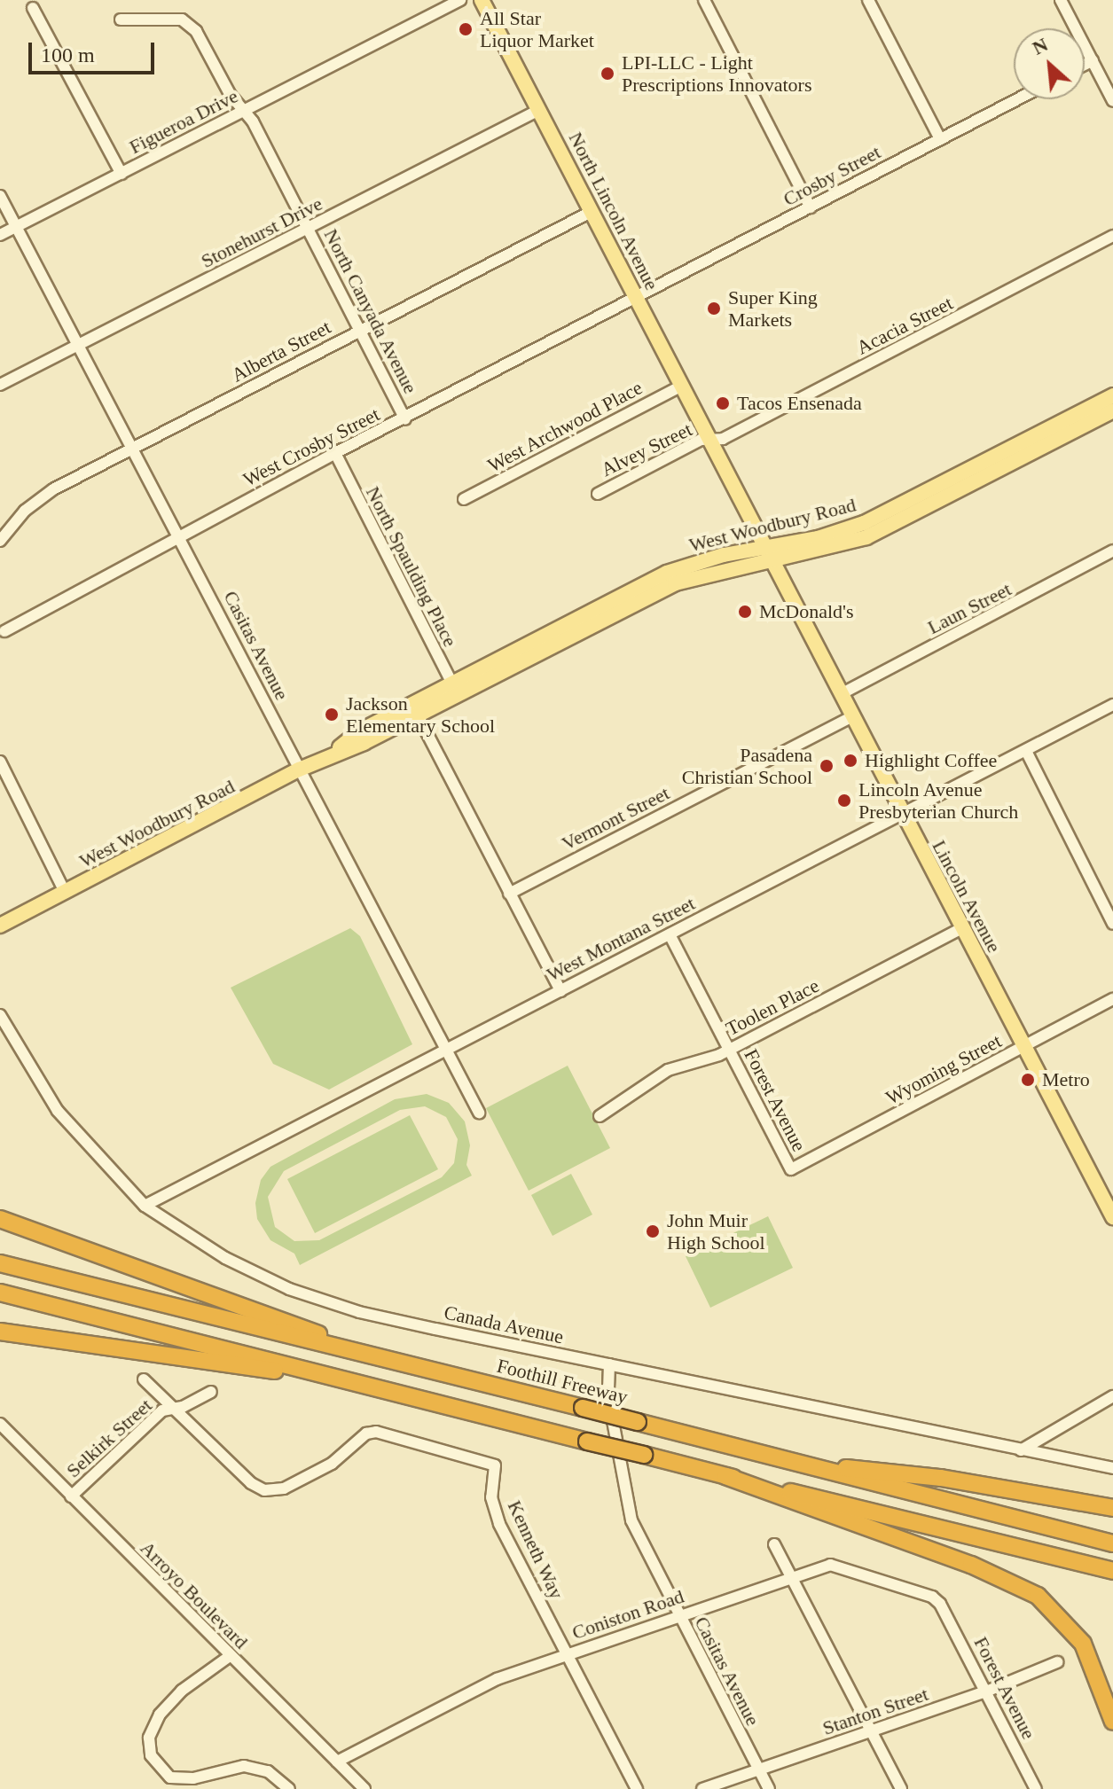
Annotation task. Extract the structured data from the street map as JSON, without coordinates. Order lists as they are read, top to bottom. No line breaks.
{"streets":{"highway":["Foothill Freeway"],"main road":["North Lincoln Avenue","West Woodbury Road","Lincoln Avenue"],"street":["Figueroa Drive","Crosby Street","Stonehurst Drive","North Canyada Avenue","Acacia Street","Alberta Street","West Archwood Place","West Crosby Street","Alvey Street","North Spaulding Place","Laun Street","Casitas Avenue","Vermont Street","West Montana Street","Toolen Place","Wyoming Street","Forest Avenue","Canada Avenue","Selkirk Street","Kenneth Way","Arroyo Boulevard","Coniston Road","Stanton Street"]},"crossings":[["Figueroa Drive","North Canyada Avenue"],["Figueroa Drive","Casitas Avenue"],["Crosby Street","North Lincoln Avenue"],["Crosby Street","West Crosby Street"],["North Lincoln Avenue","Stonehurst Drive"],["North Lincoln Avenue","Acacia Street"],["North Lincoln Avenue","Alberta Street"],["North Lincoln Avenue","West Archwood Place"],["North Lincoln Avenue","West Crosby Street"],["North Lincoln Avenue","Alvey Street"],["North Lincoln Avenue","Lincoln Avenue"],["Stonehurst Drive","North Canyada Avenue"],["Stonehurst Drive","Casitas Avenue"],["North Canyada Avenue","Alberta Street"],["North Canyada Avenue","West Crosby Street"],["Acacia Street","Alvey Street"],["Acacia Street","Lincoln Avenue"],["Alberta Street","Casitas Avenue"],["West Crosby Street","North Spaulding Place"],["West Crosby Street","Casitas Avenue"],["Alvey Street","Lincoln Avenue"],["West Woodbury Road","North Spaulding Place"],["West Woodbury Road","Casitas Avenue"],["West Woodbury Road","Lincoln Avenue"],["Laun Street","Lincoln Avenue"],["Casitas Avenue","West Montana Street"],["Casitas Avenue","Canada Avenue"],["Casitas Avenue","Coniston Road"],["Casitas Avenue","Stanton Street"],["Vermont Street","Lincoln Avenue"],["Lincoln Avenue","West Montana Street"],["Lincoln Avenue","Toolen Place"],["Lincoln Avenue","Wyoming Street"],["West Montana Street","Forest Avenue"],["West Montana Street","Canada Avenue"],["Toolen Place","Forest Avenue"],["Wyoming Street","Forest Avenue"],["Forest Avenue","Coniston Road"],["Forest Avenue","Stanton Street"],["Selkirk Street","Kenneth Way"],["Selkirk Street","Arroyo Boulevard"],["Kenneth Way","Coniston Road"],["Arroyo Boulevard","Coniston Road"]],"places":["All Star Liquor Market","LPI-LLC - Light Prescriptions Innovators","Super King Markets","Tacos Ensenada","McDonald's","Jackson Elementary School","Highlight Coffee","Pasadena Christian School","Lincoln Avenue Presbyterian Church","Metro","John Muir High School"],"scale_bar":"100 m","north":"top left"}
